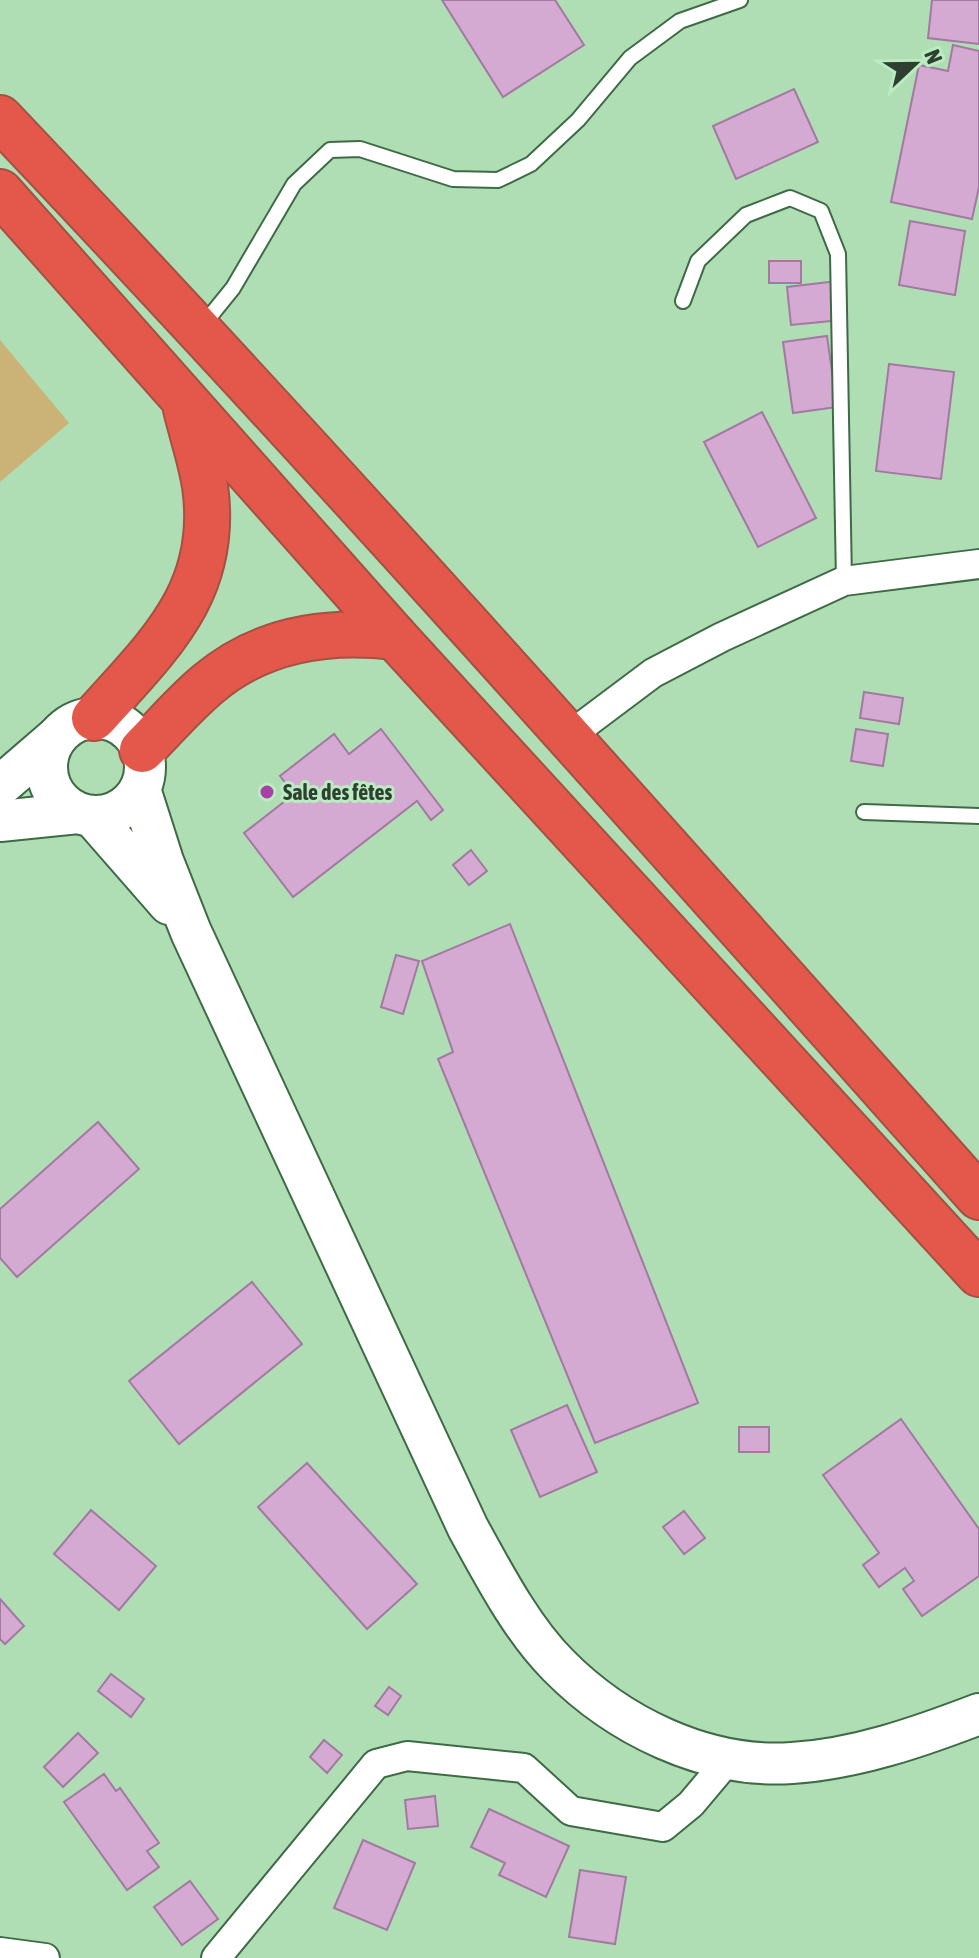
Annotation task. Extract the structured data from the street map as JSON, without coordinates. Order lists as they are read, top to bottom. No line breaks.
{"places":["Sale des fêtes"],"north":"right"}
